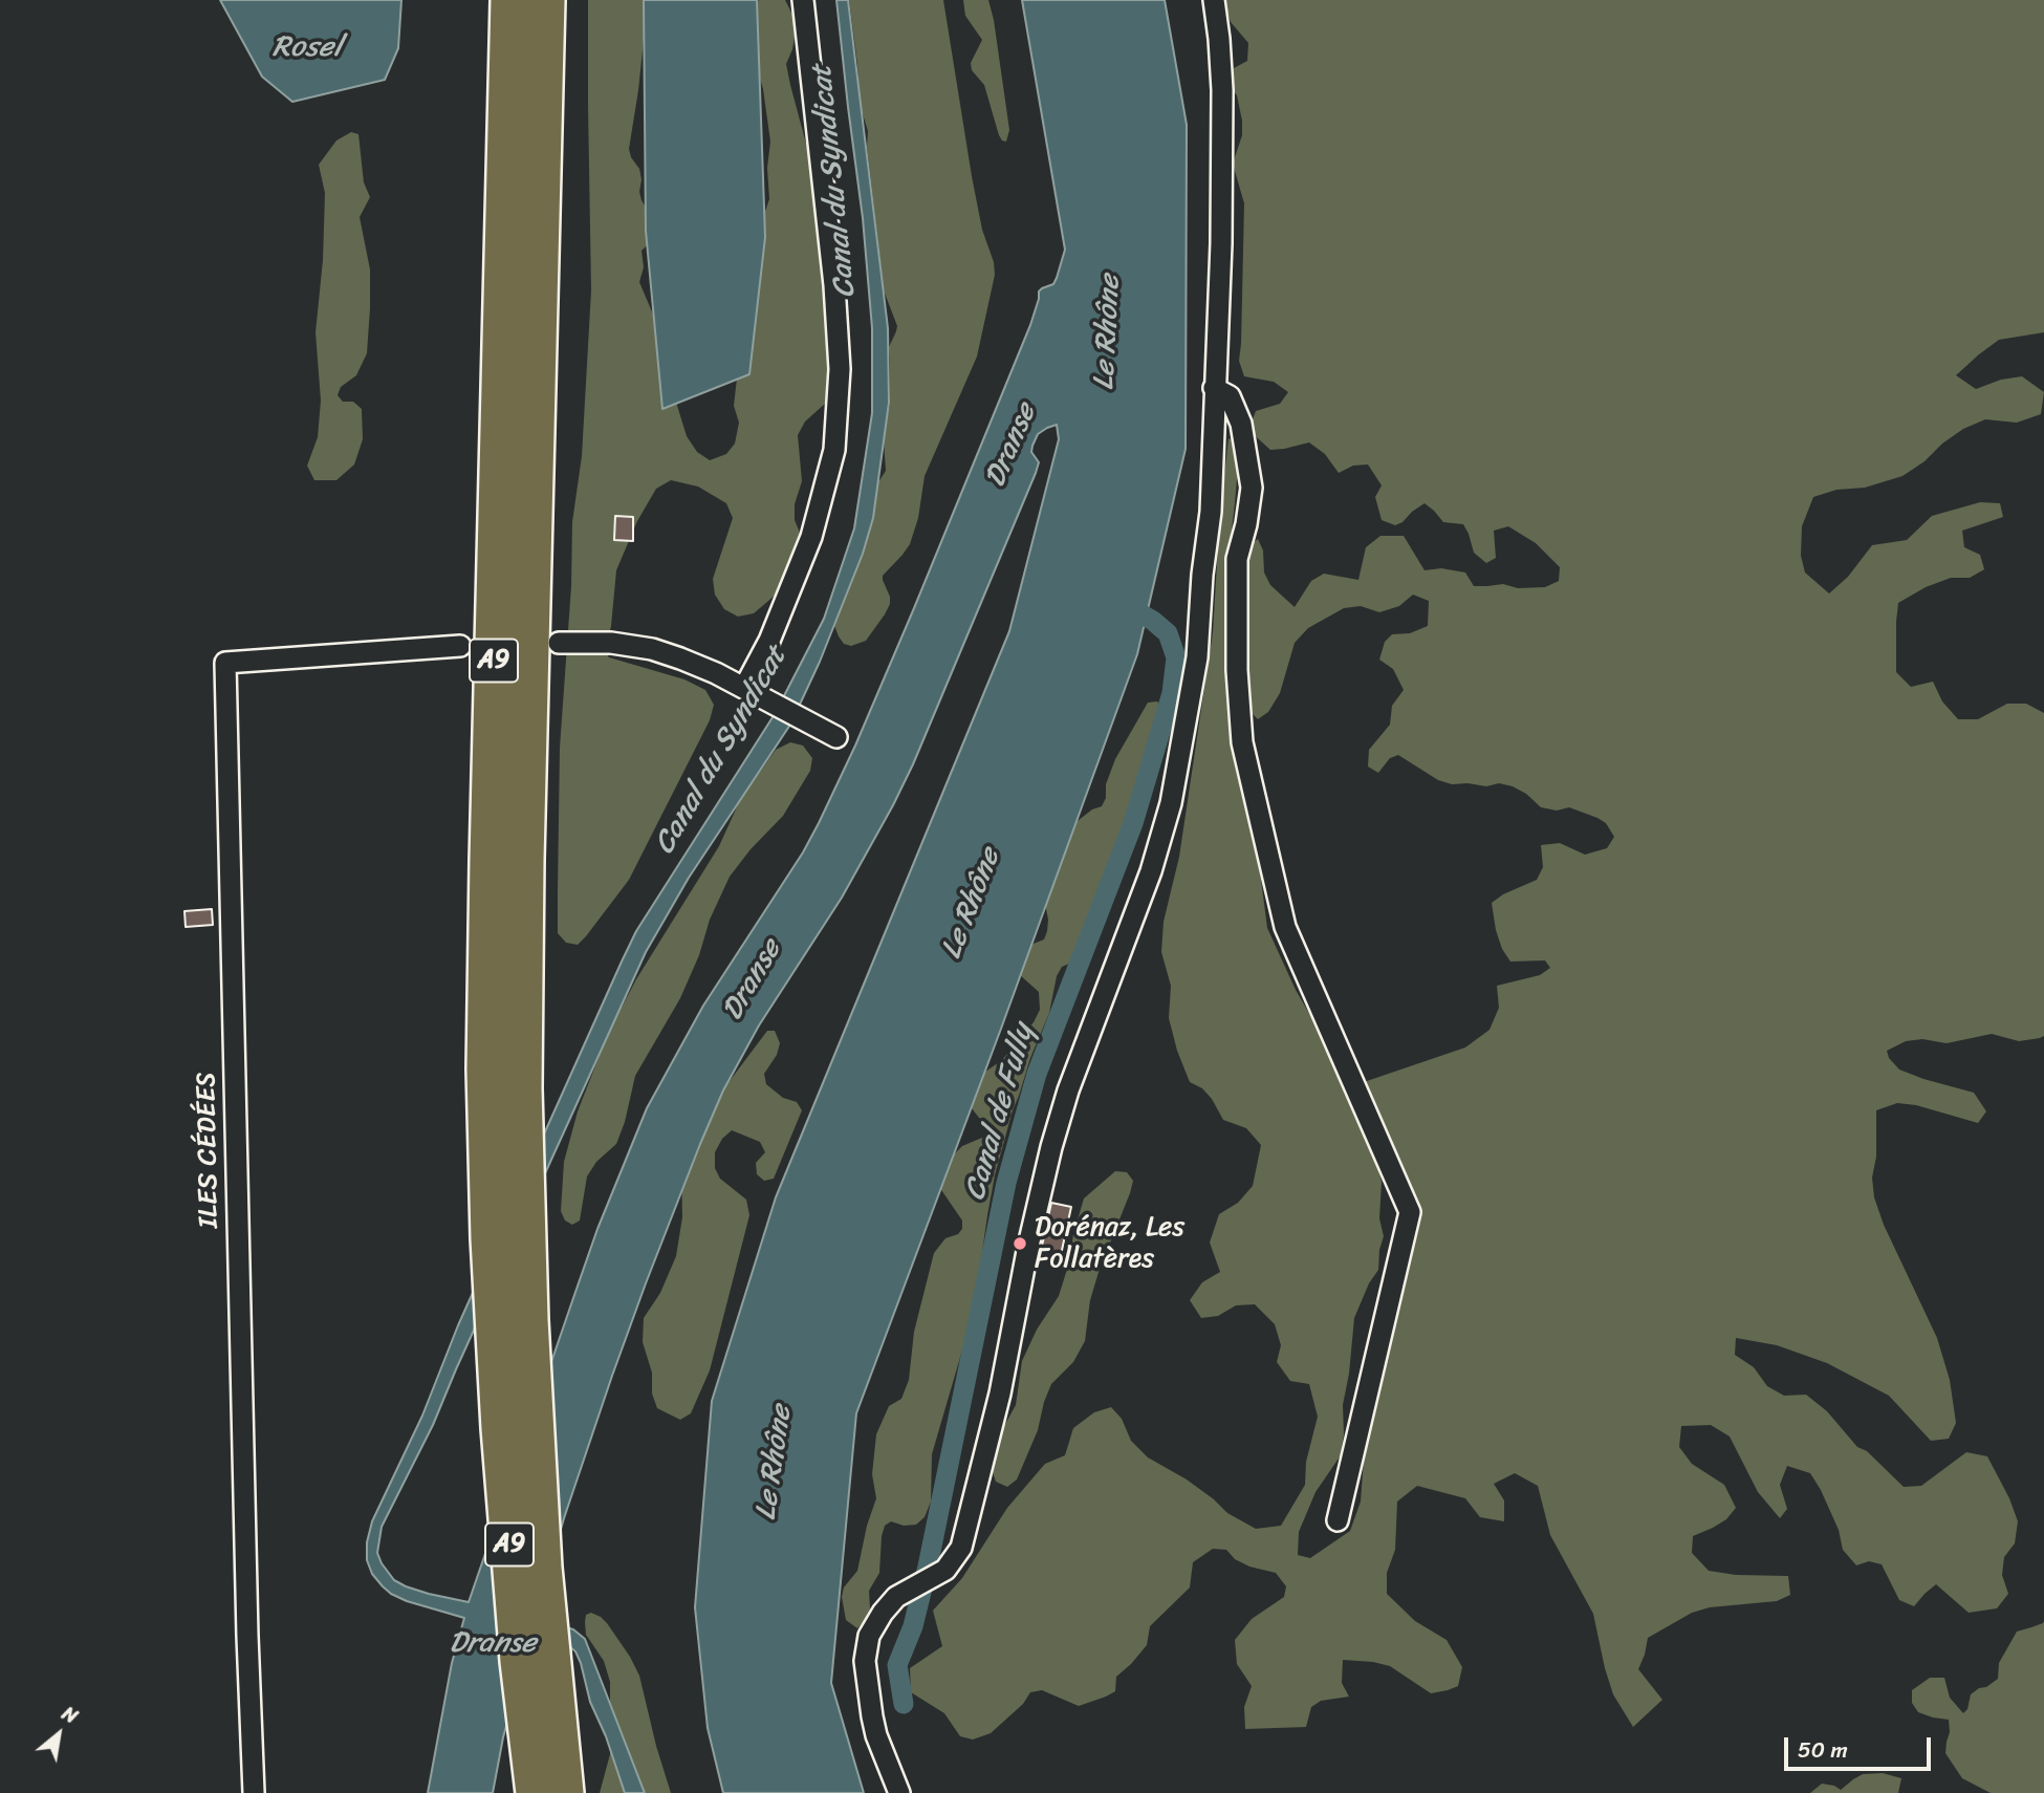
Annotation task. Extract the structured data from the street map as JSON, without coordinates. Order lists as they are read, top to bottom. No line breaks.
{"streets":{"highway":["A9"],"street":["ILES CÉDÉES"]},"water":["Rosel","Canal du Syndicat","Le Rhône","Dranse","Canal de Fully"],"places":["Dorénaz, Les Follatères"],"scale_bar":"50 m","north":"top right"}
